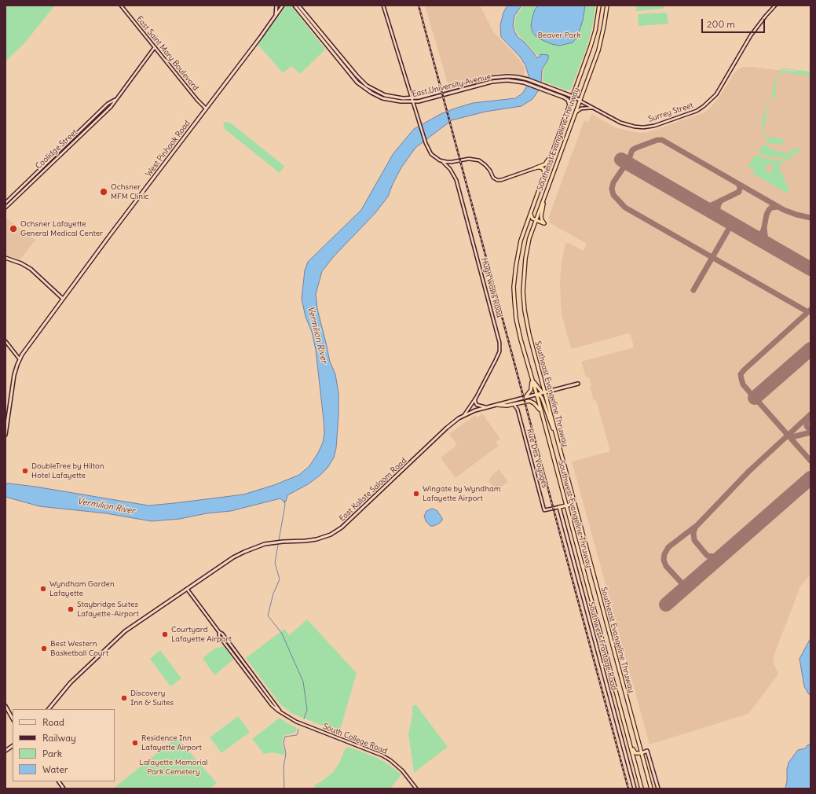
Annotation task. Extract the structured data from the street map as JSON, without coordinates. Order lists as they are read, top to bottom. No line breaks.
{"streets":{"highway":["Southeast Evangeline Thruway","Southwest Evangeline Thruway"],"main road":["East University Avenue","West Pinhook Road","East Kaliste Saloom Road","Southwest Frontage Road"],"street":["East Saint Mary Boulevard","Surrey Street","Coolidge Street","Hugh Wallis Road","Rue Des Voyages","South College Road"]},"crossings":[["East Saint Mary Boulevard","West Pinhook Road"],["East Saint Mary Boulevard","Coolidge Street"],["East University Avenue","Surrey Street"],["East University Avenue","Southeast Evangeline Thruway"],["East University Avenue","Hugh Wallis Road"],["Surrey Street","Southeast Evangeline Thruway"],["Southeast Evangeline Thruway","East Kaliste Saloom Road"],["Southeast Evangeline Thruway","Southwest Evangeline Thruway"],["Hugh Wallis Road","East Kaliste Saloom Road"],["Rue Des Voyages","Southwest Frontage Road"],["East Kaliste Saloom Road","Southwest Evangeline Thruway"],["East Kaliste Saloom Road","South College Road"]],"water":["Vermilion River"],"parks":["Beaver Park","Lafayette Memorial Park Cemetery"],"places":["Ochsner MFM Clinic","Ochsner Lafayette General Medical Center","DoubleTree by Hilton Hotel Lafayette","Wingate by Wyndham Lafayette Airport","Wyndham Garden Lafayette","Staybridge Suites Lafayette-Airport","Courtyard Lafayette Airport","Best Western Basketball Court","Discovery Inn & Suites","Residence Inn Lafayette Airport"],"legend":["Road","Railway","Park","Water"],"scale_bar":"200 m"}
